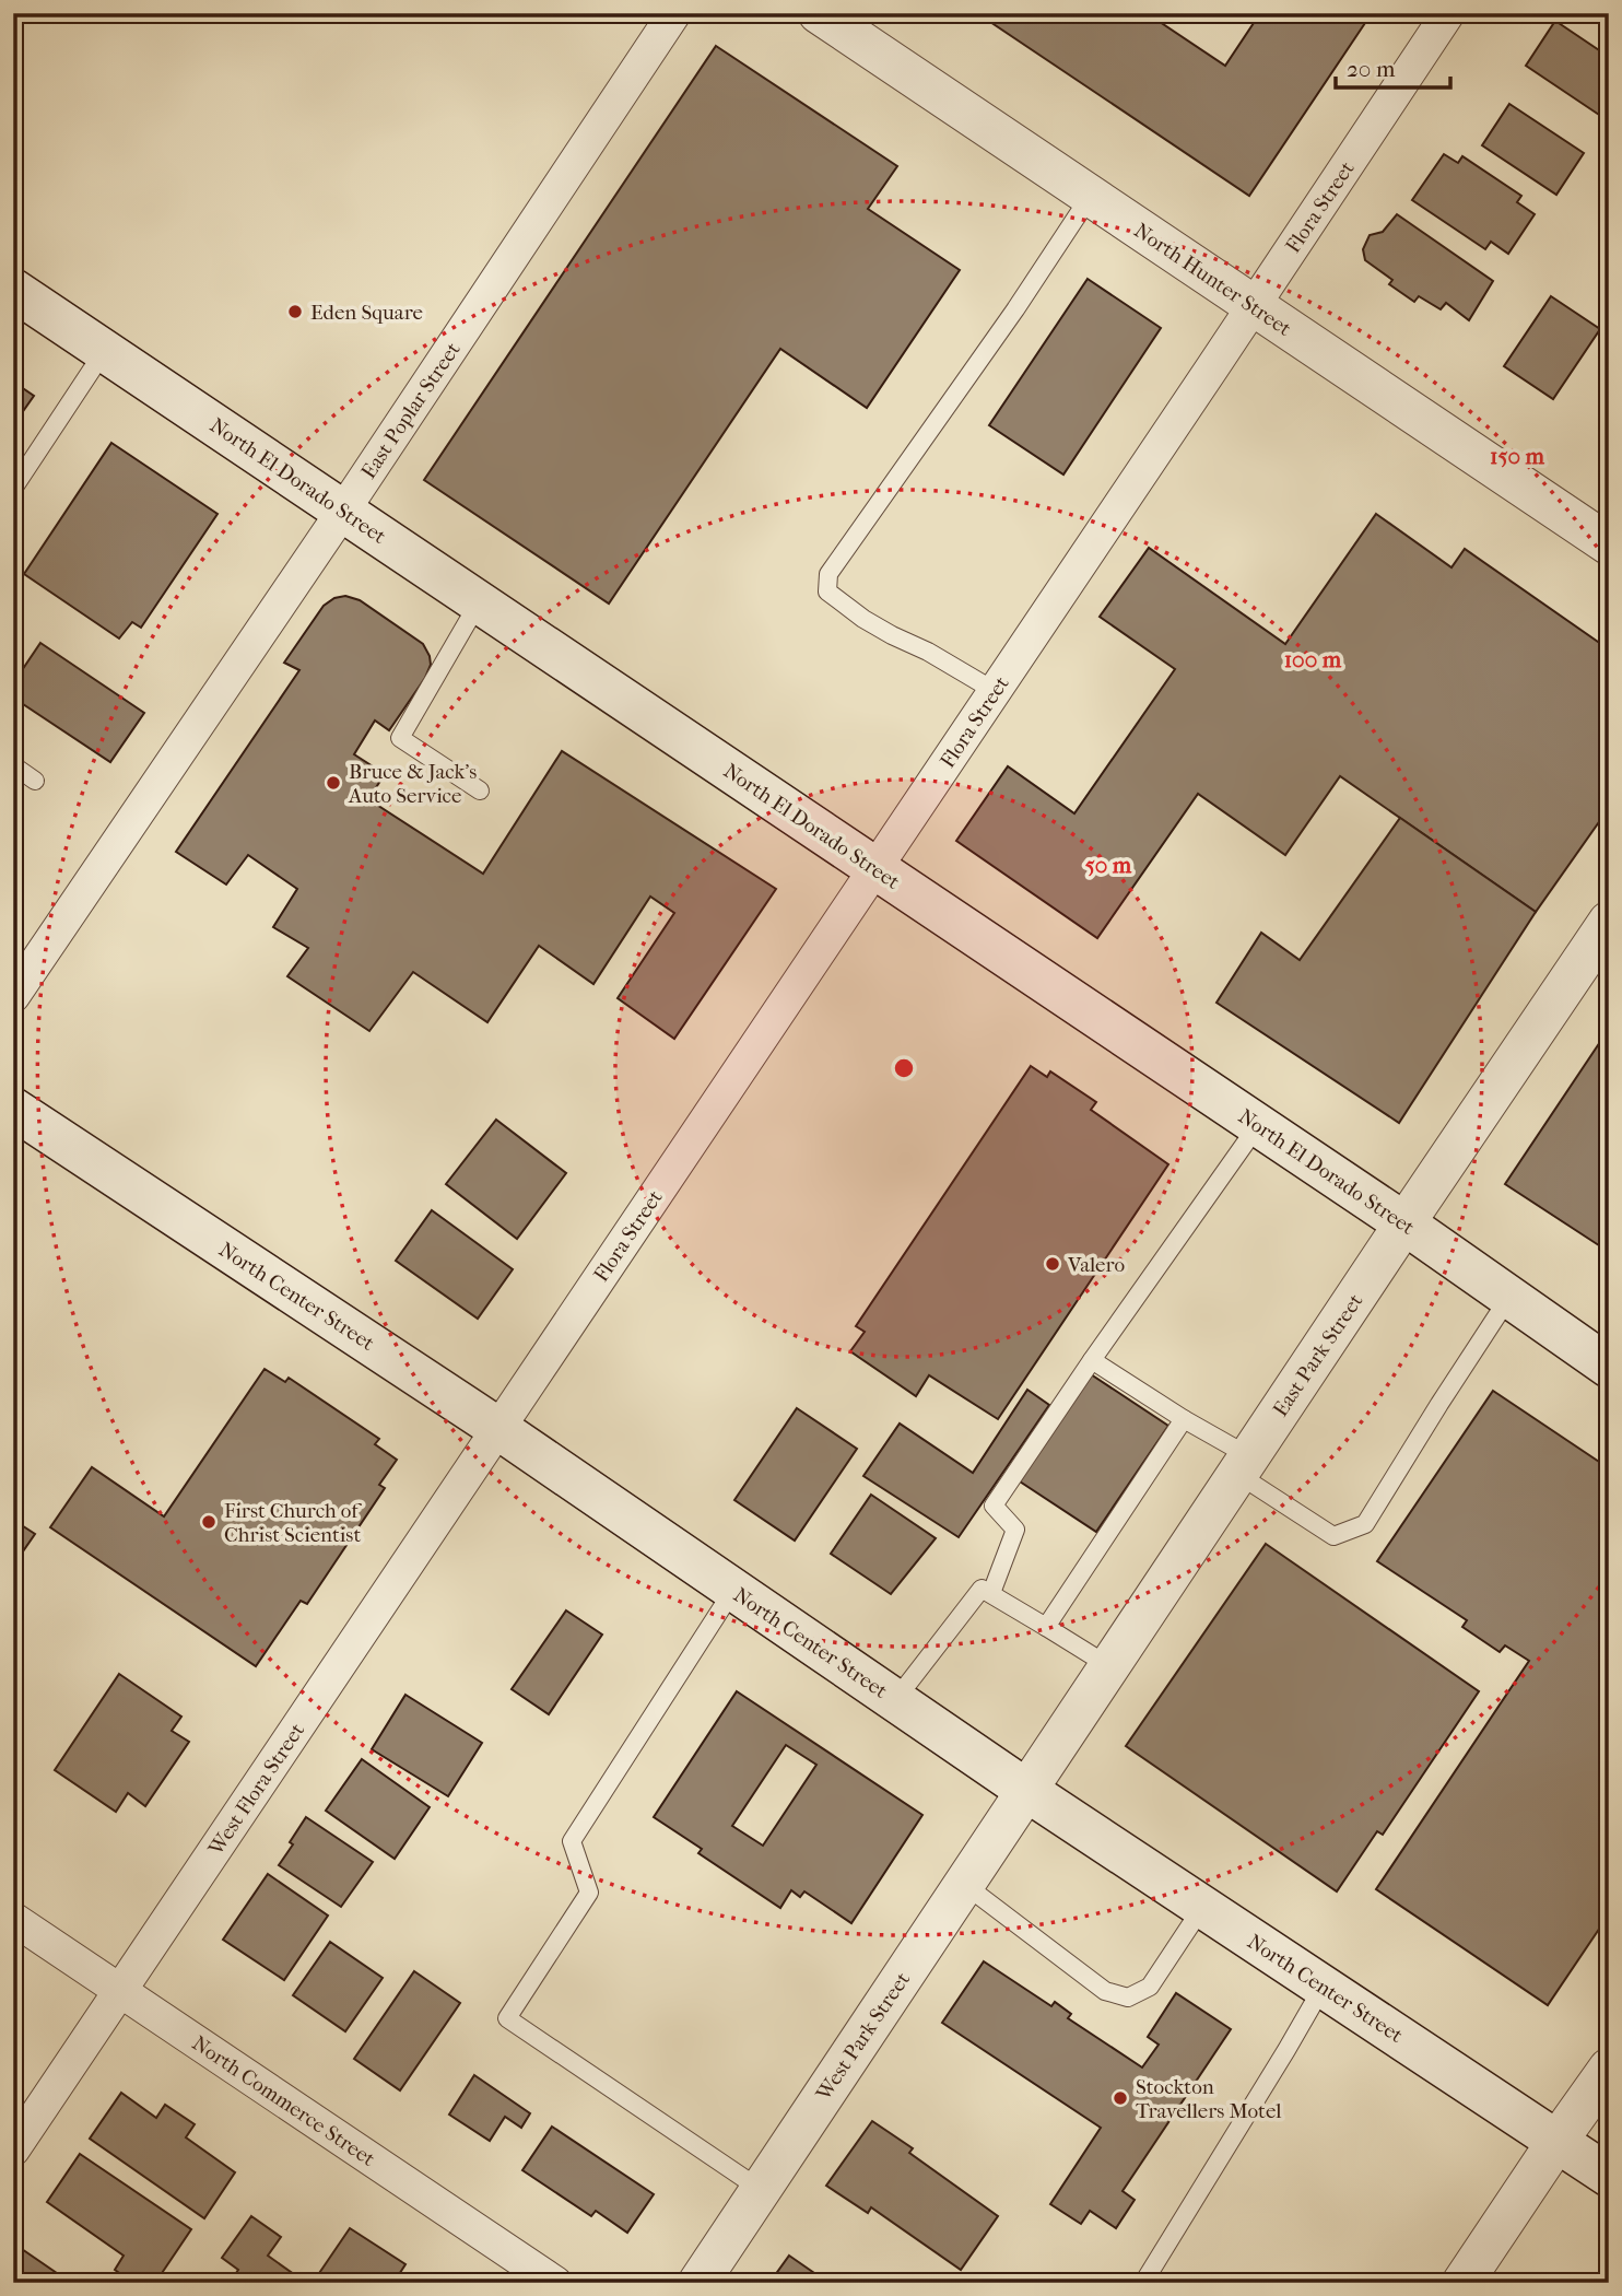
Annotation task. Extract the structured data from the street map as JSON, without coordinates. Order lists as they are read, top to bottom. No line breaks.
{"streets":{"main road":["North El Dorado Street","North Center Street"],"street":["Flora Street","North Hunter Street","East Poplar Street","East Park Street","West Flora Street","West Park Street","North Commerce Street"]},"crossings":[["Flora Street","North Hunter Street"],["Flora Street","North El Dorado Street"],["Flora Street","North Center Street"],["Flora Street","West Flora Street"],["East Poplar Street","North El Dorado Street"],["North El Dorado Street","East Park Street"],["North Center Street","East Park Street"],["North Center Street","West Flora Street"],["North Center Street","West Park Street"],["East Park Street","West Park Street"],["West Flora Street","North Commerce Street"]],"places":["Eden Square","Bruce & Jack's Auto Service","Valero","First Church of Christ Scientist","Stockton Travellers Motel"],"scale_bar":"20 m","rings":["150 m","100 m","50 m"]}
